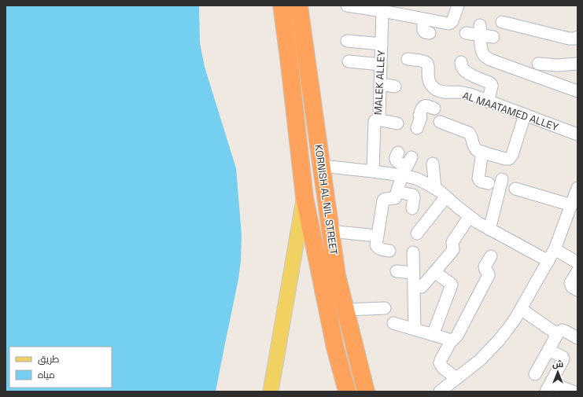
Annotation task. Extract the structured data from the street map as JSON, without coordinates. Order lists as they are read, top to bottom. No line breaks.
{"streets":{"highway":["KORNISH AL NIL STREET"],"street":["MALEK ALLEY","AL MAATAMED ALLEY"]},"legend":["طريق","مياه"],"north":"top"}
